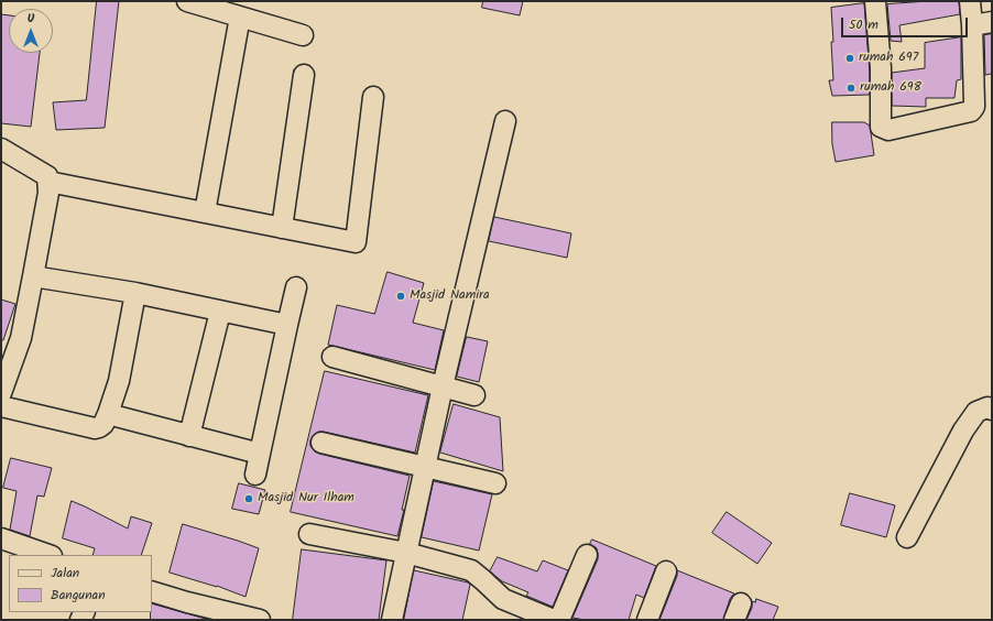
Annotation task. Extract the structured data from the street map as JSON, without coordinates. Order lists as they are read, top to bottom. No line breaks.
{"places":["rumah 697","rumah 698","Masjid Namira","Masjid Nur Ilham"],"legend":["Jalan","Bangunan"],"scale_bar":"50 m","north":"top"}
